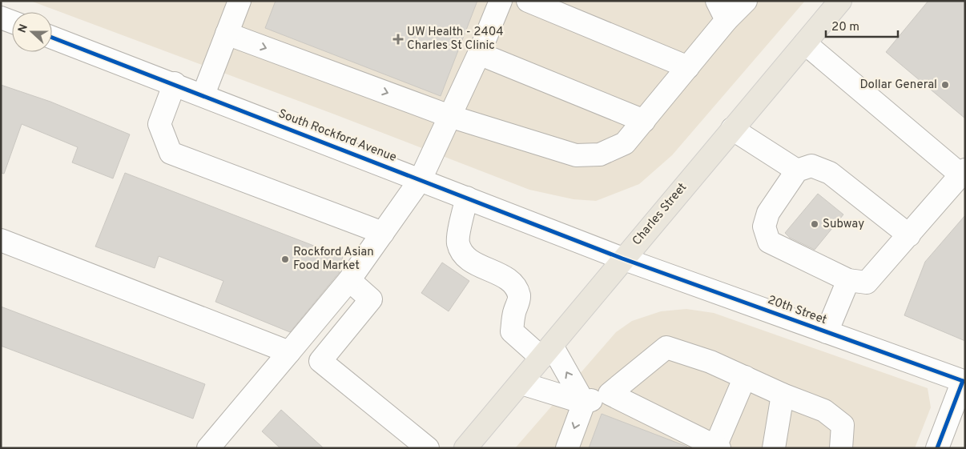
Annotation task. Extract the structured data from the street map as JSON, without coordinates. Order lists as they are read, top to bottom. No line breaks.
{"streets":{"main road":["Charles Street"],"street":["South Rockford Avenue","20th Street"]},"crossings":[["South Rockford Avenue","Charles Street"],["South Rockford Avenue","20th Street"],["Charles Street","20th Street"]],"places":{"health":["UW Health - 2404 Charles St Clinic"],"other":["Dollar General","Subway","Rockford Asian Food Market"]},"scale_bar":"20 m","north":"left"}
